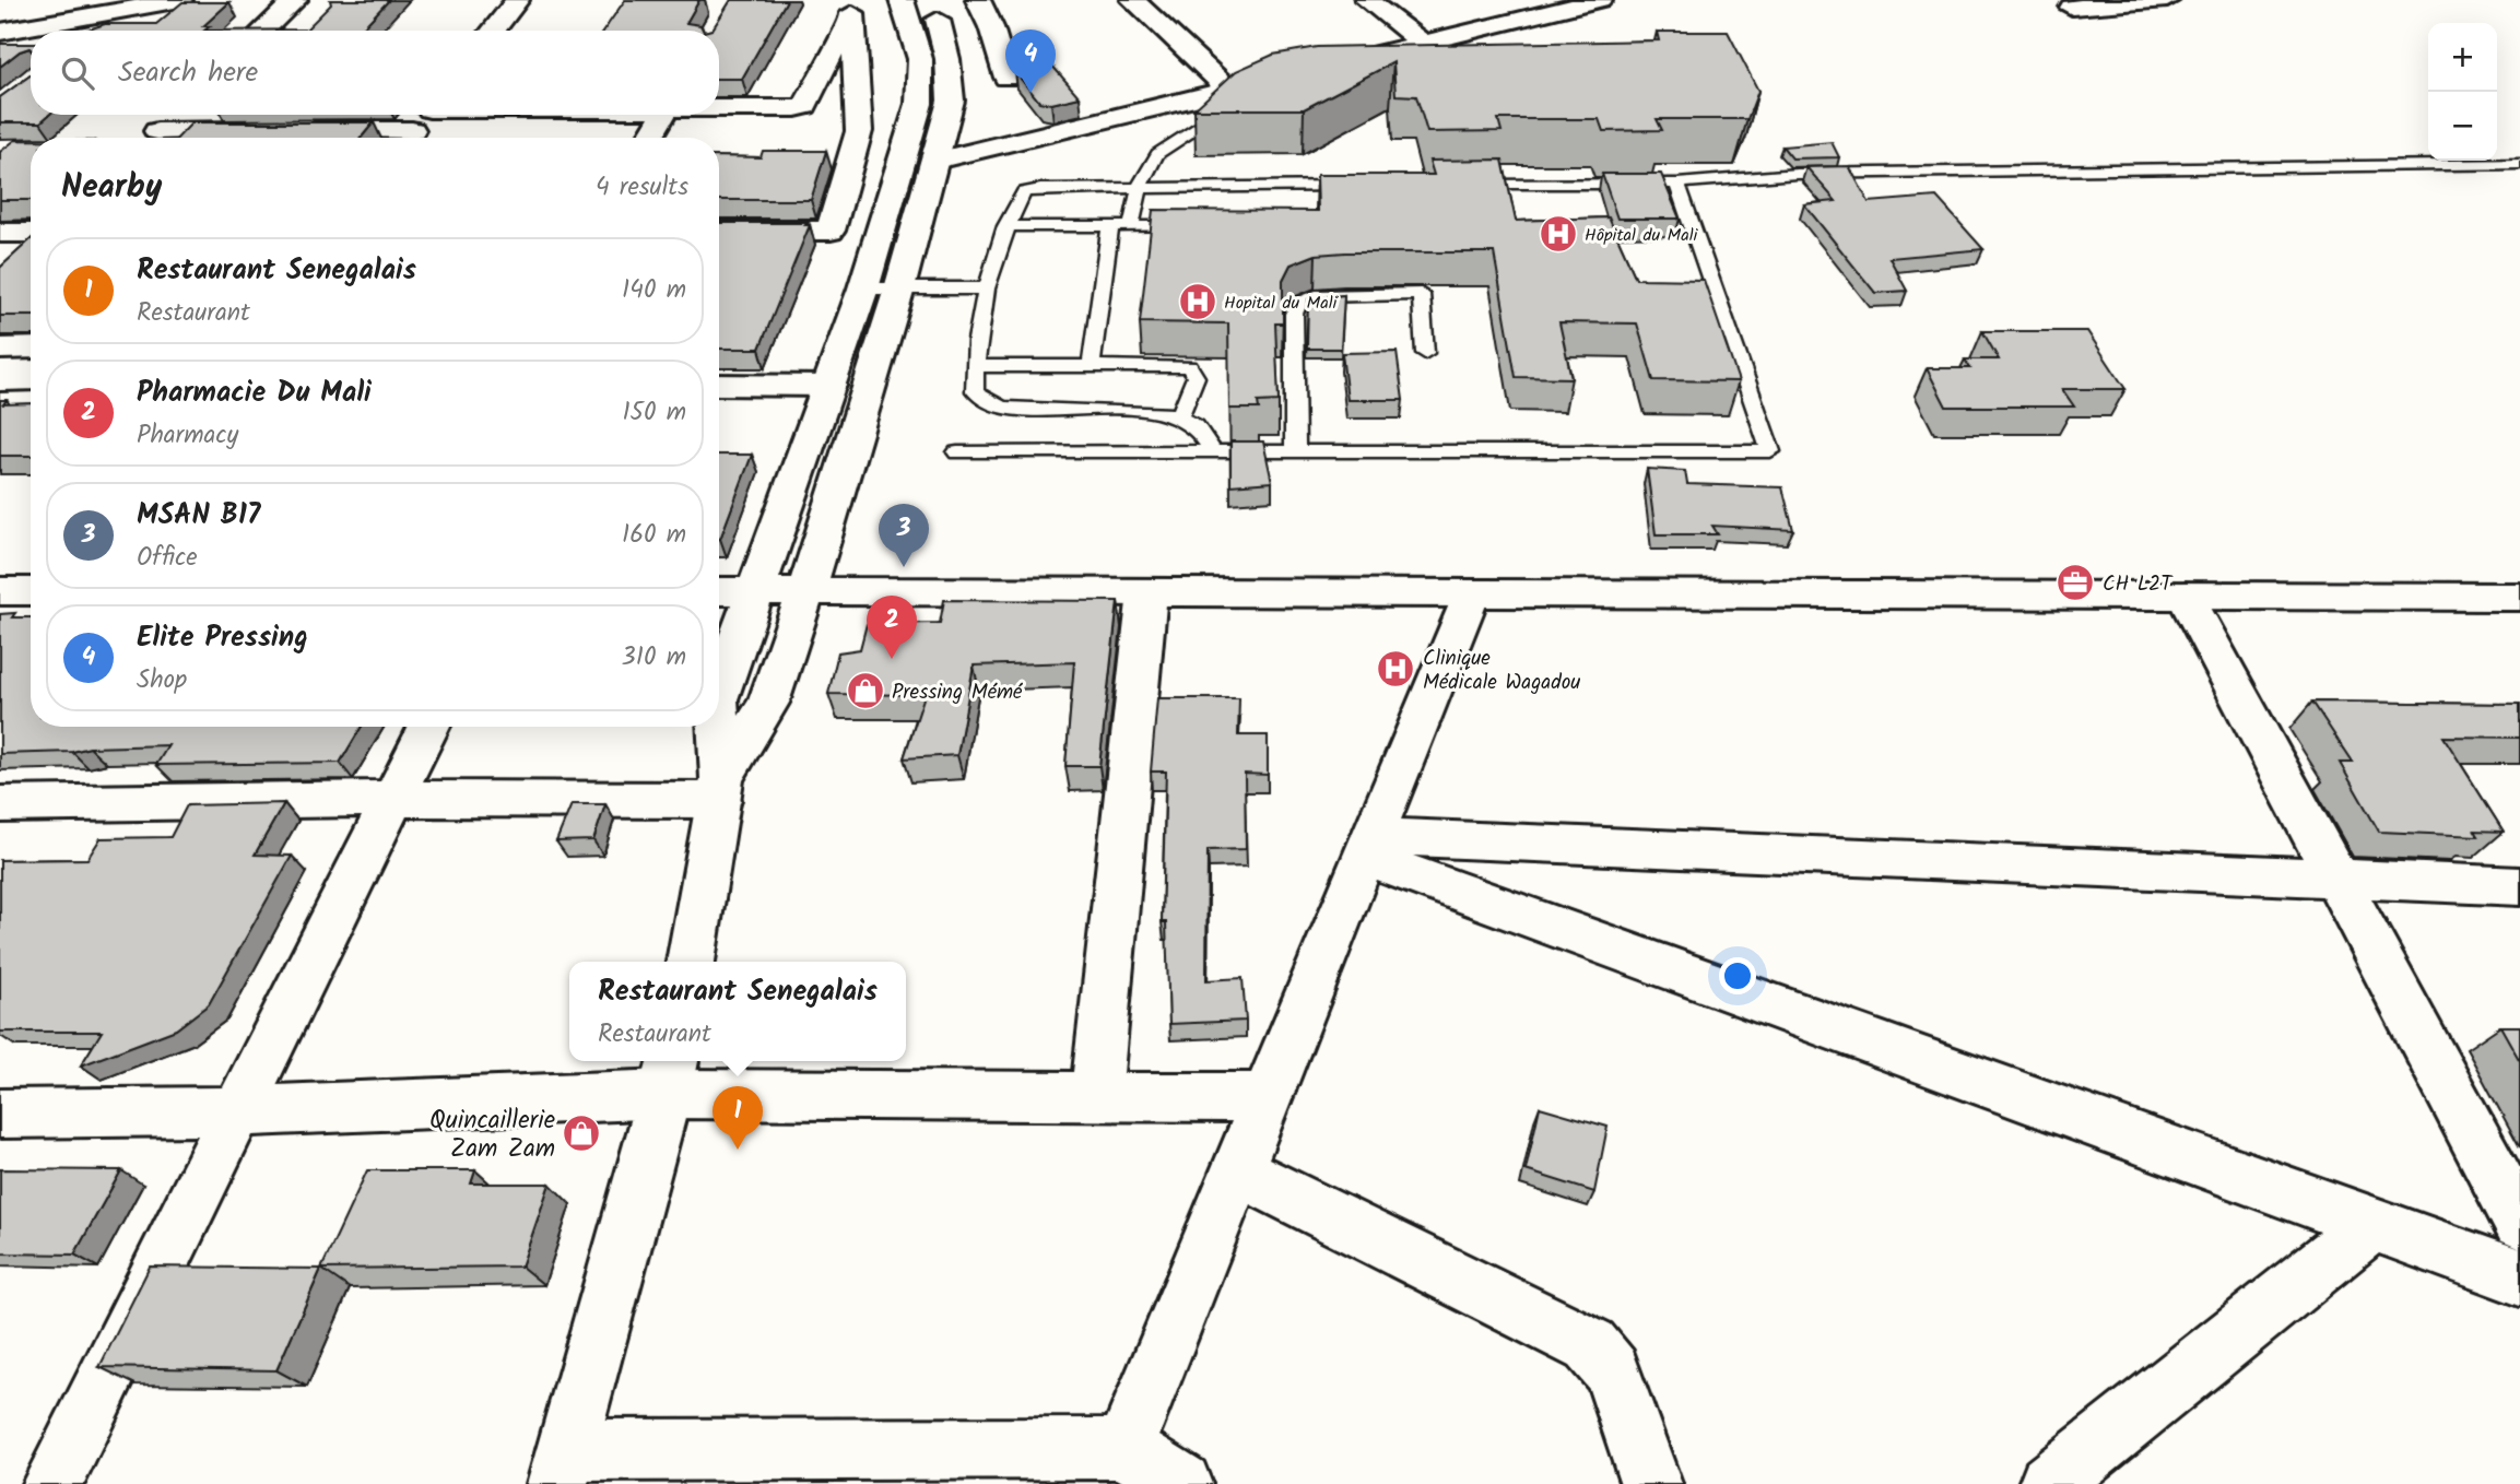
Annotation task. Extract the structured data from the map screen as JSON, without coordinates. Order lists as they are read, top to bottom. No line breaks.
{"places":{"hospital":["Hôpital du Mali","Hopital du Mali","Clinique Médicale Wagadou"],"office":["CH L2T"],"shop":["Pressing Mémé","Quincaillerie Zam Zam"]},"page":{"map_buttons":["+","−"],"pins":["4","3","2","1"],"search":"Search here","heading":["Nearby","4 results"],"list":[{"mark":"1","name":"Restaurant Senegalais","note":"Restaurant","value":"140 m"},{"mark":"2","name":"Pharmacie Du Mali","note":"Pharmacy","value":"150 m"},{"mark":"3","name":"MSAN B17","note":"Office","value":"160 m"},{"mark":"4","name":"Elite Pressing","note":"Shop","value":"310 m"}],"popup":["Restaurant Senegalais","Restaurant"]}}
